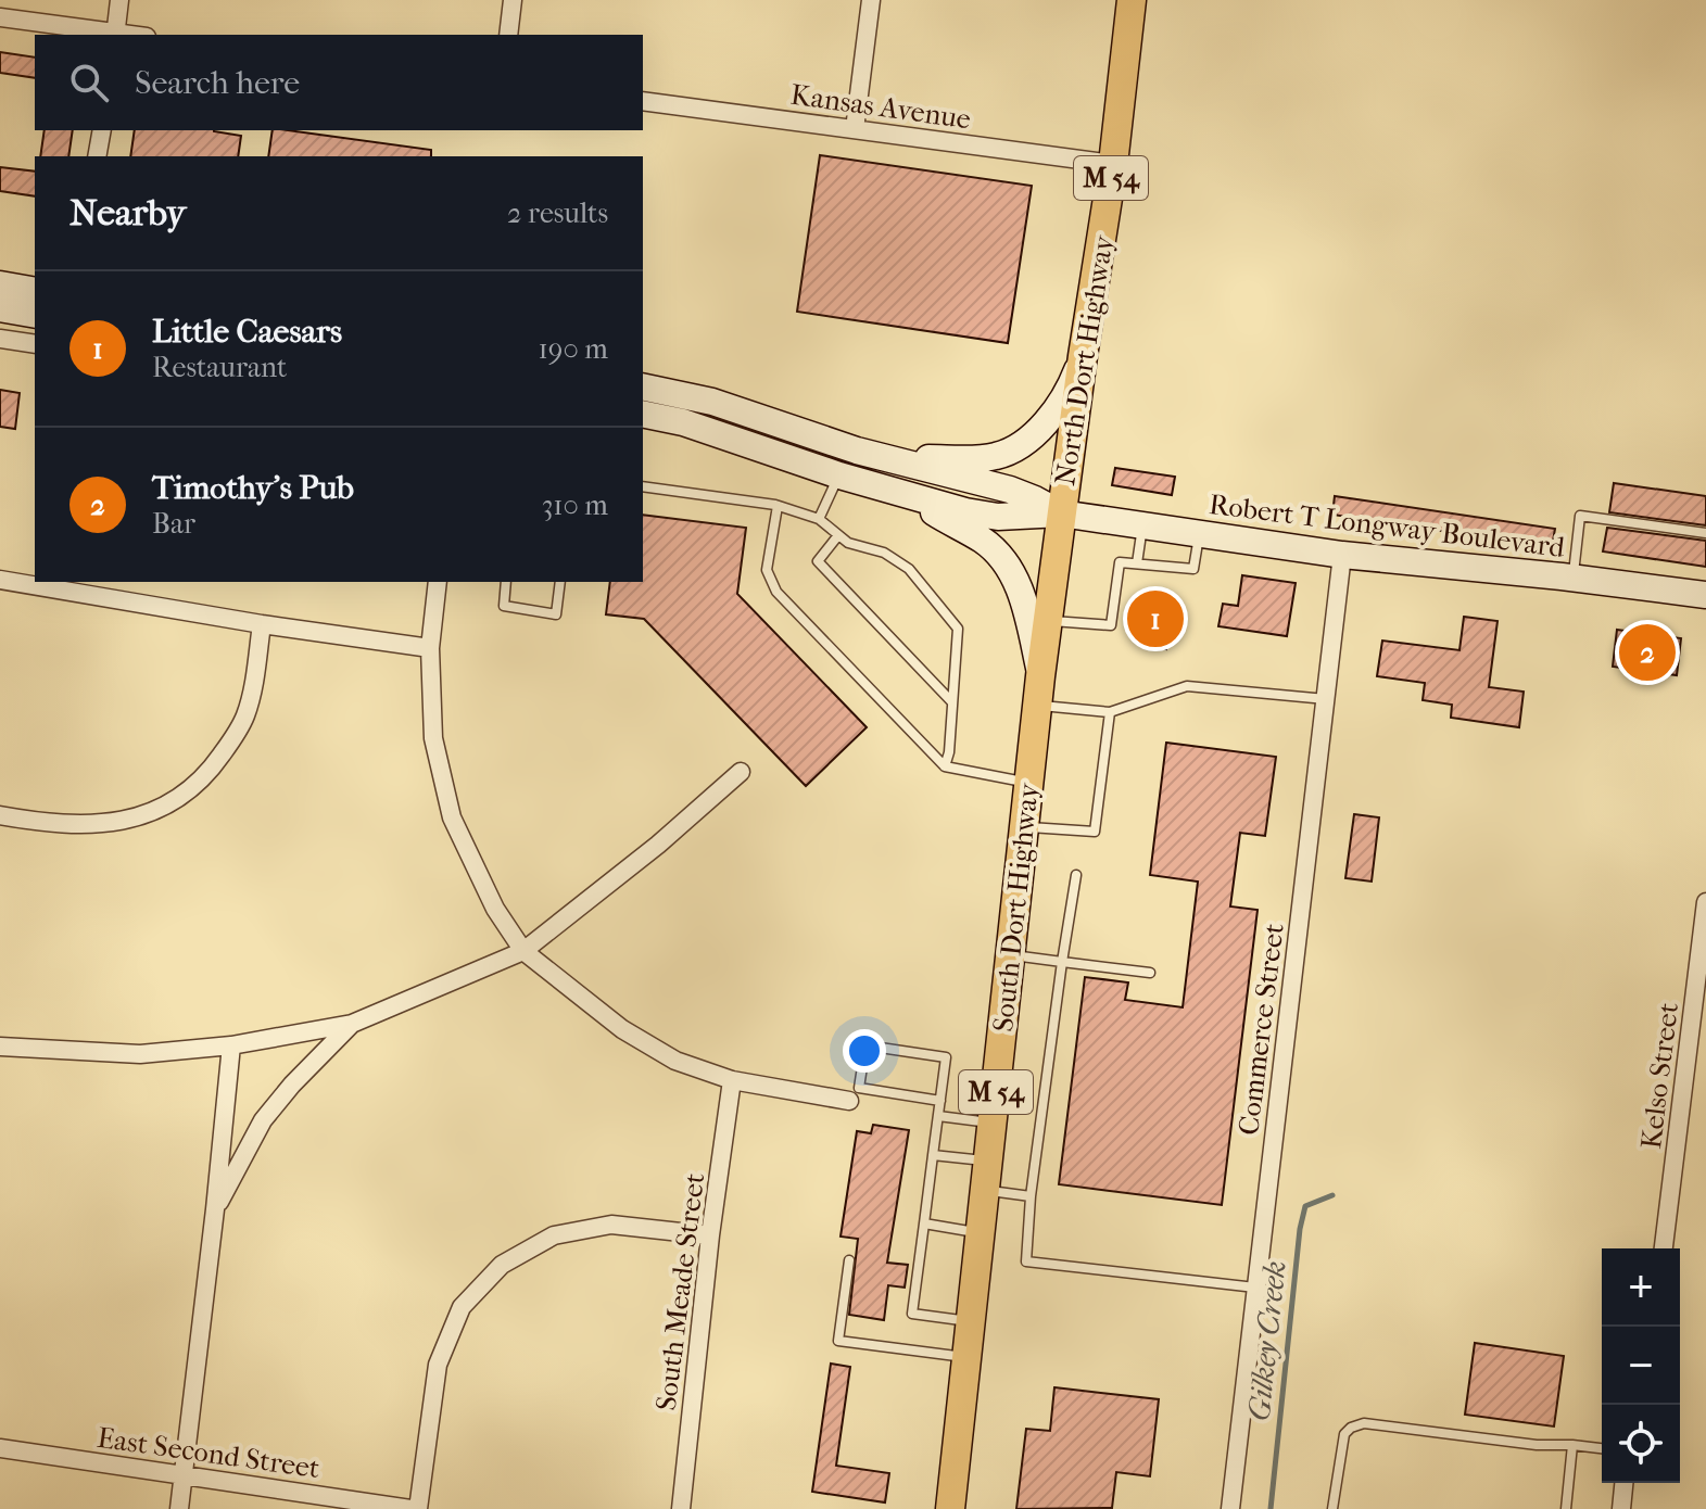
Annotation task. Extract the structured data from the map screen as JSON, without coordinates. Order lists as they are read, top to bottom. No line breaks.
{"streets":{"main road":["M 54","North Dort Highway","South Dort Highway"],"street":["Kansas Avenue","Robert T Longway Boulevard","Commerce Street","Kelso Street","South Meade Street","East Second Street"]},"crossings":[["Kansas Avenue","North Dort Highway"],["North Dort Highway","Robert T Longway Boulevard"],["North Dort Highway","South Dort Highway"],["Robert T Longway Boulevard","South Dort Highway"],["Robert T Longway Boulevard","Commerce Street"]],"water":["Gilkey Creek"],"page":{"search":"Search here","heading":["Nearby","2 results"],"list":[{"mark":"1","name":"Little Caesars","note":"Restaurant","value":"190 m"},{"mark":"2","name":"Timothy's Pub","note":"Bar","value":"310 m"}],"pins":["1","2"],"map_buttons":["+","−"]}}
